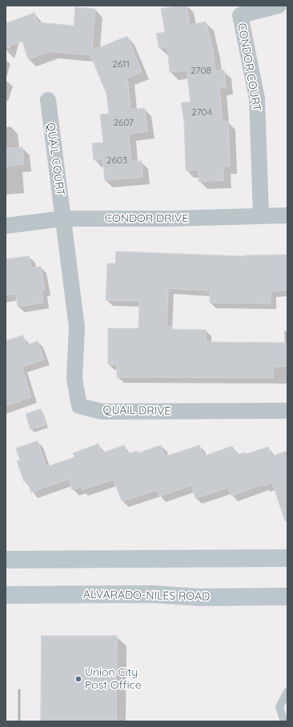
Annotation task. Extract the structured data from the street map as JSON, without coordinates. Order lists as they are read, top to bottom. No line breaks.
{"streets":{"main road":["ALVARADO-NILES ROAD"],"street":["CONDOR COURT","QUAIL COURT","CONDOR DRIVE","QUAIL DRIVE"]},"crossings":[["CONDOR COURT","CONDOR DRIVE"],["QUAIL COURT","CONDOR DRIVE"],["QUAIL COURT","QUAIL DRIVE"],["CONDOR DRIVE","QUAIL DRIVE"]],"places":["Union City Post Office"],"house_numbers":["2611","2708","2704","2607","2603"]}
